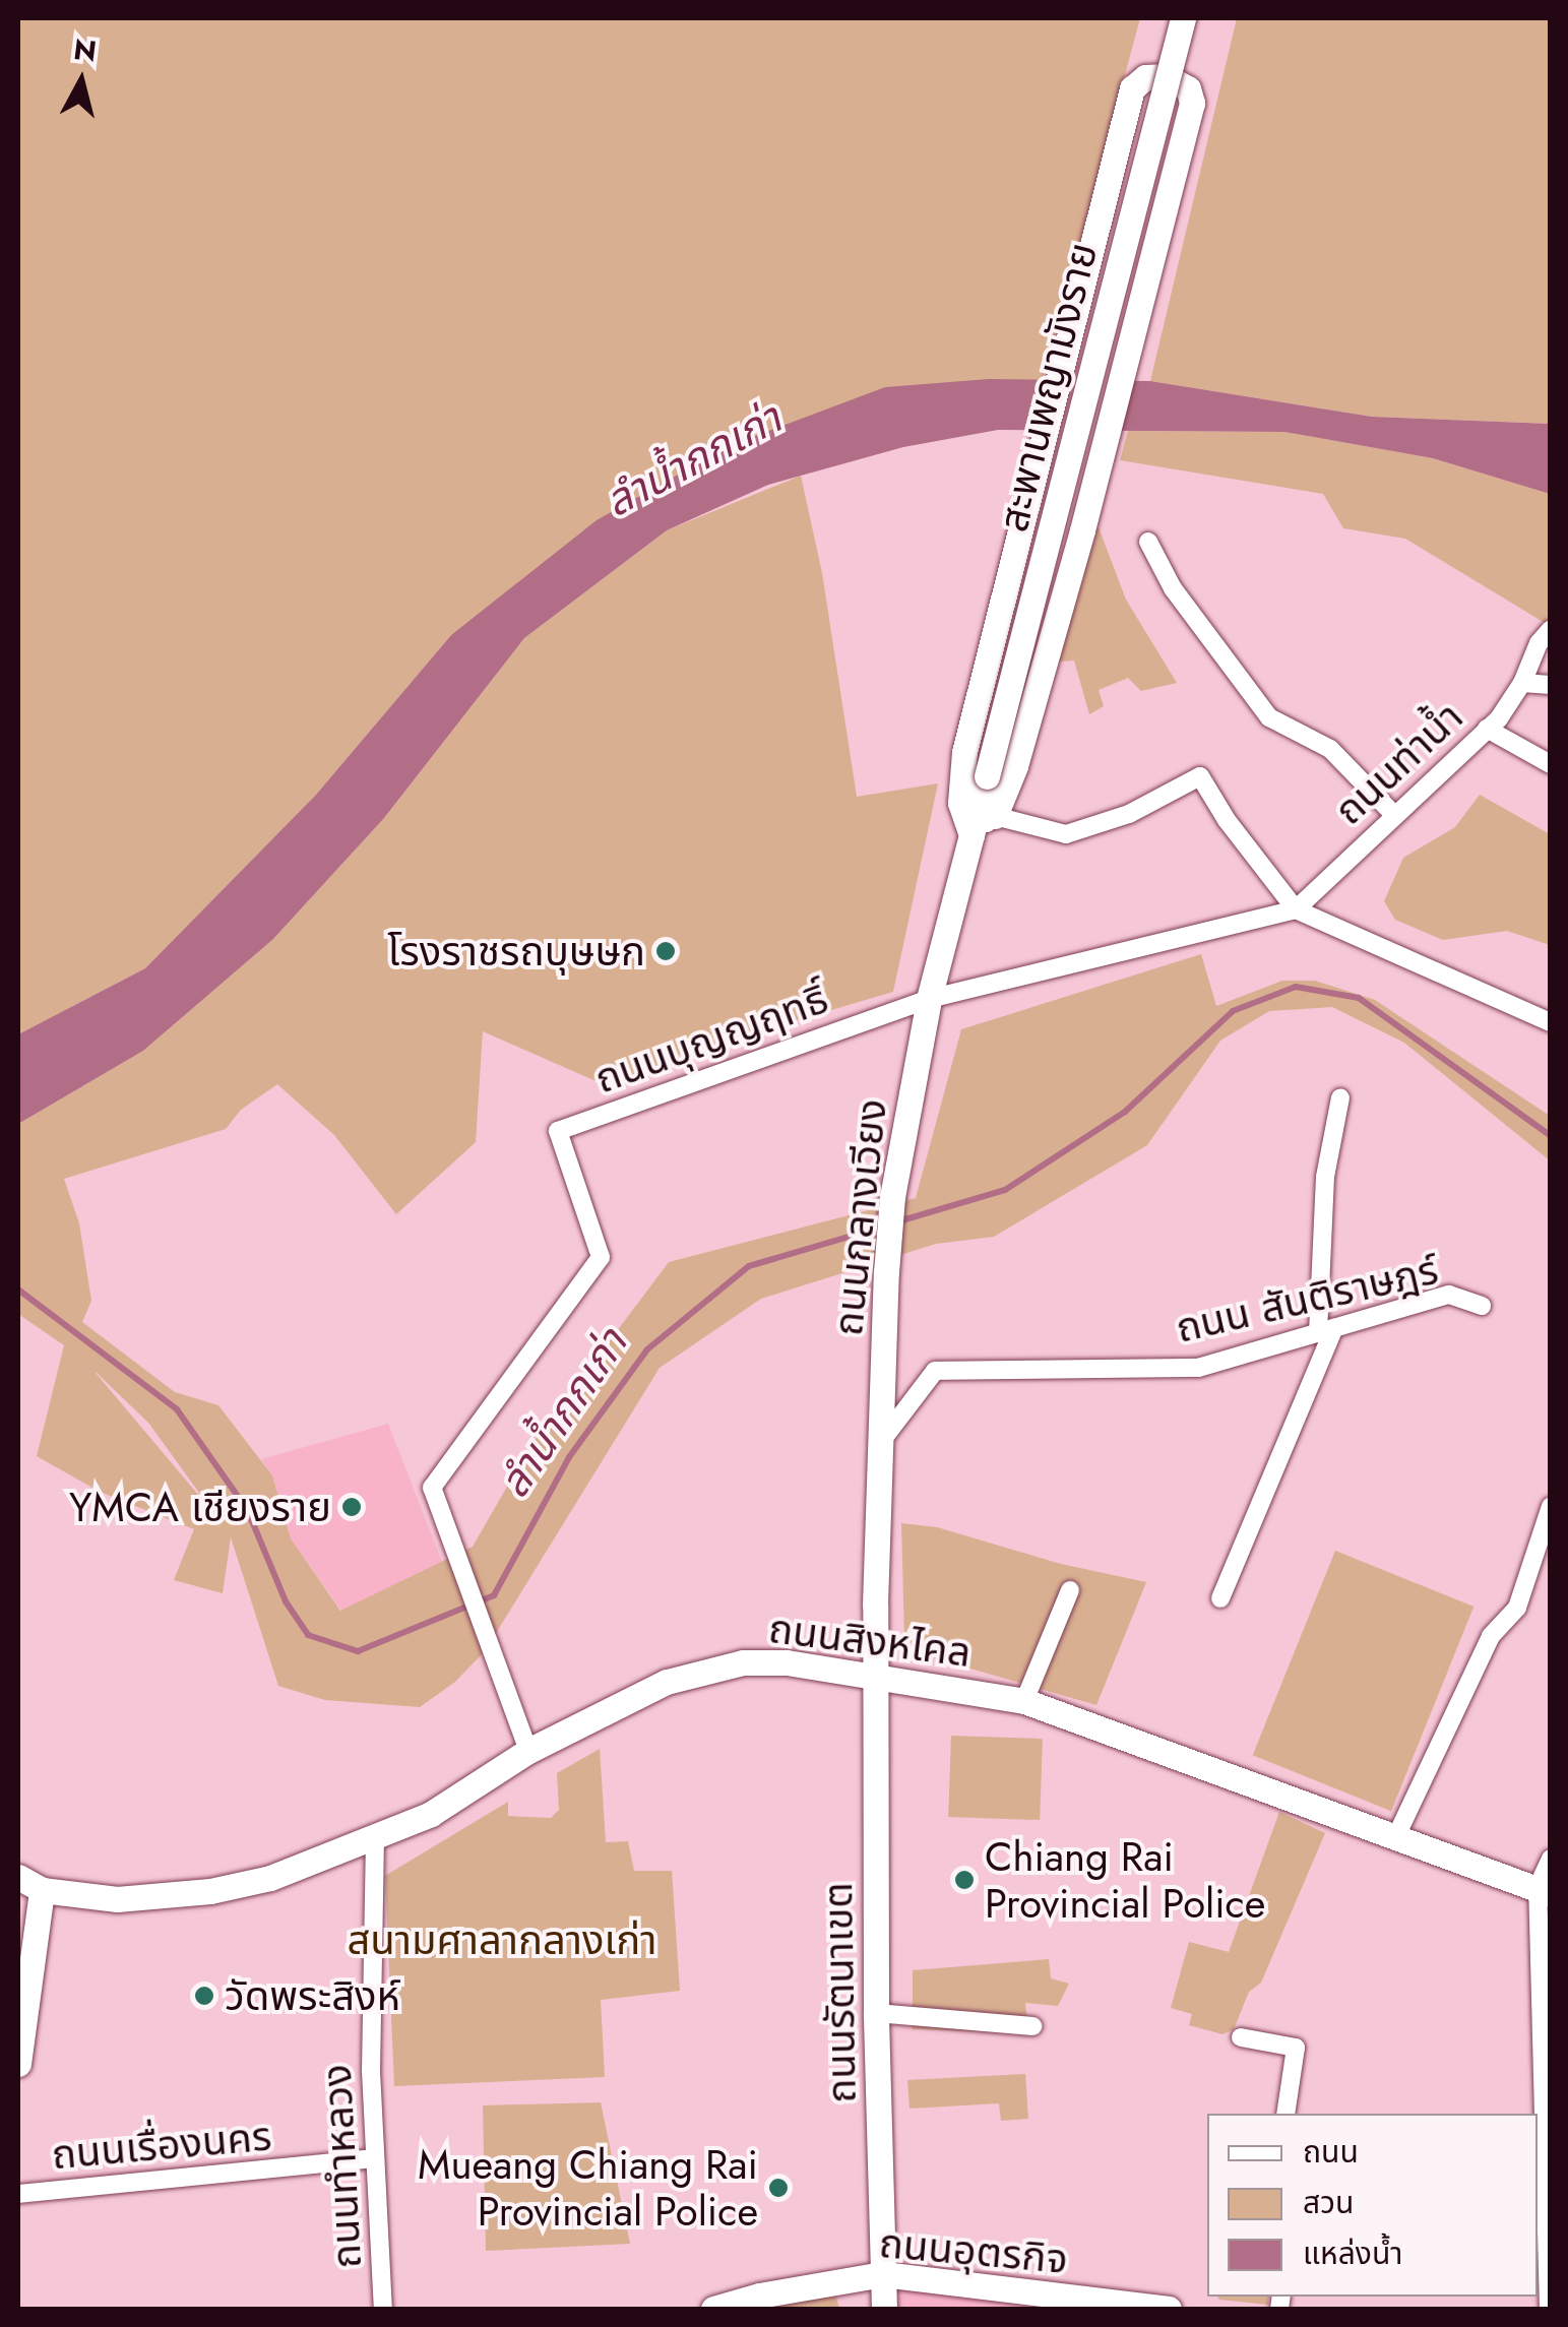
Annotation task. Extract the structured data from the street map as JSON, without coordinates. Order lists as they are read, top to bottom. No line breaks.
{"streets":{"main road":["สะพานพญามังราย","ถนนกลางเวียง","ถนนสิงหไคล","ถนนรัตนาเขต","ถนนอุตรกิจ"],"street":["ถนนท่าน้ำ","ถนนบุญญฤทธิ์","ถนน สันติราษฎร์","ถนนเรื่องนคร","ถนนทำหลวง"]},"crossings":[["สะพานพญามังราย","ถนนกลางเวียง"],["ถนนท่าน้ำ","ถนนบุญญฤทธิ์"],["ถนนบุญญฤทธิ์","ถนนกลางเวียง"],["ถนนบุญญฤทธิ์","ถนนสิงหไคล"],["ถนนกลางเวียง","ถนน สันติราษฎร์"],["ถนนกลางเวียง","ถนนสิงหไคล"],["ถนนกลางเวียง","ถนนรัตนาเขต"],["ถนนสิงหไคล","ถนนรัตนาเขต"],["ถนนสิงหไคล","ถนนทำหลวง"],["ถนนรัตนาเขต","ถนนอุตรกิจ"],["ถนนเรื่องนคร","ถนนทำหลวง"]],"water":["ลำน้ำกกเก่า"],"parks":["สนามศาลากลางเก่า"],"places":["โรงราชรถบุษษก","YMCA เชียงราย","Chiang Rai Provincial Police","วัดพระสิงห์","Mueang Chiang Rai Provincial Police"],"legend":["ถนน","สวน","แหล่งน้ำ"],"north":"top"}
